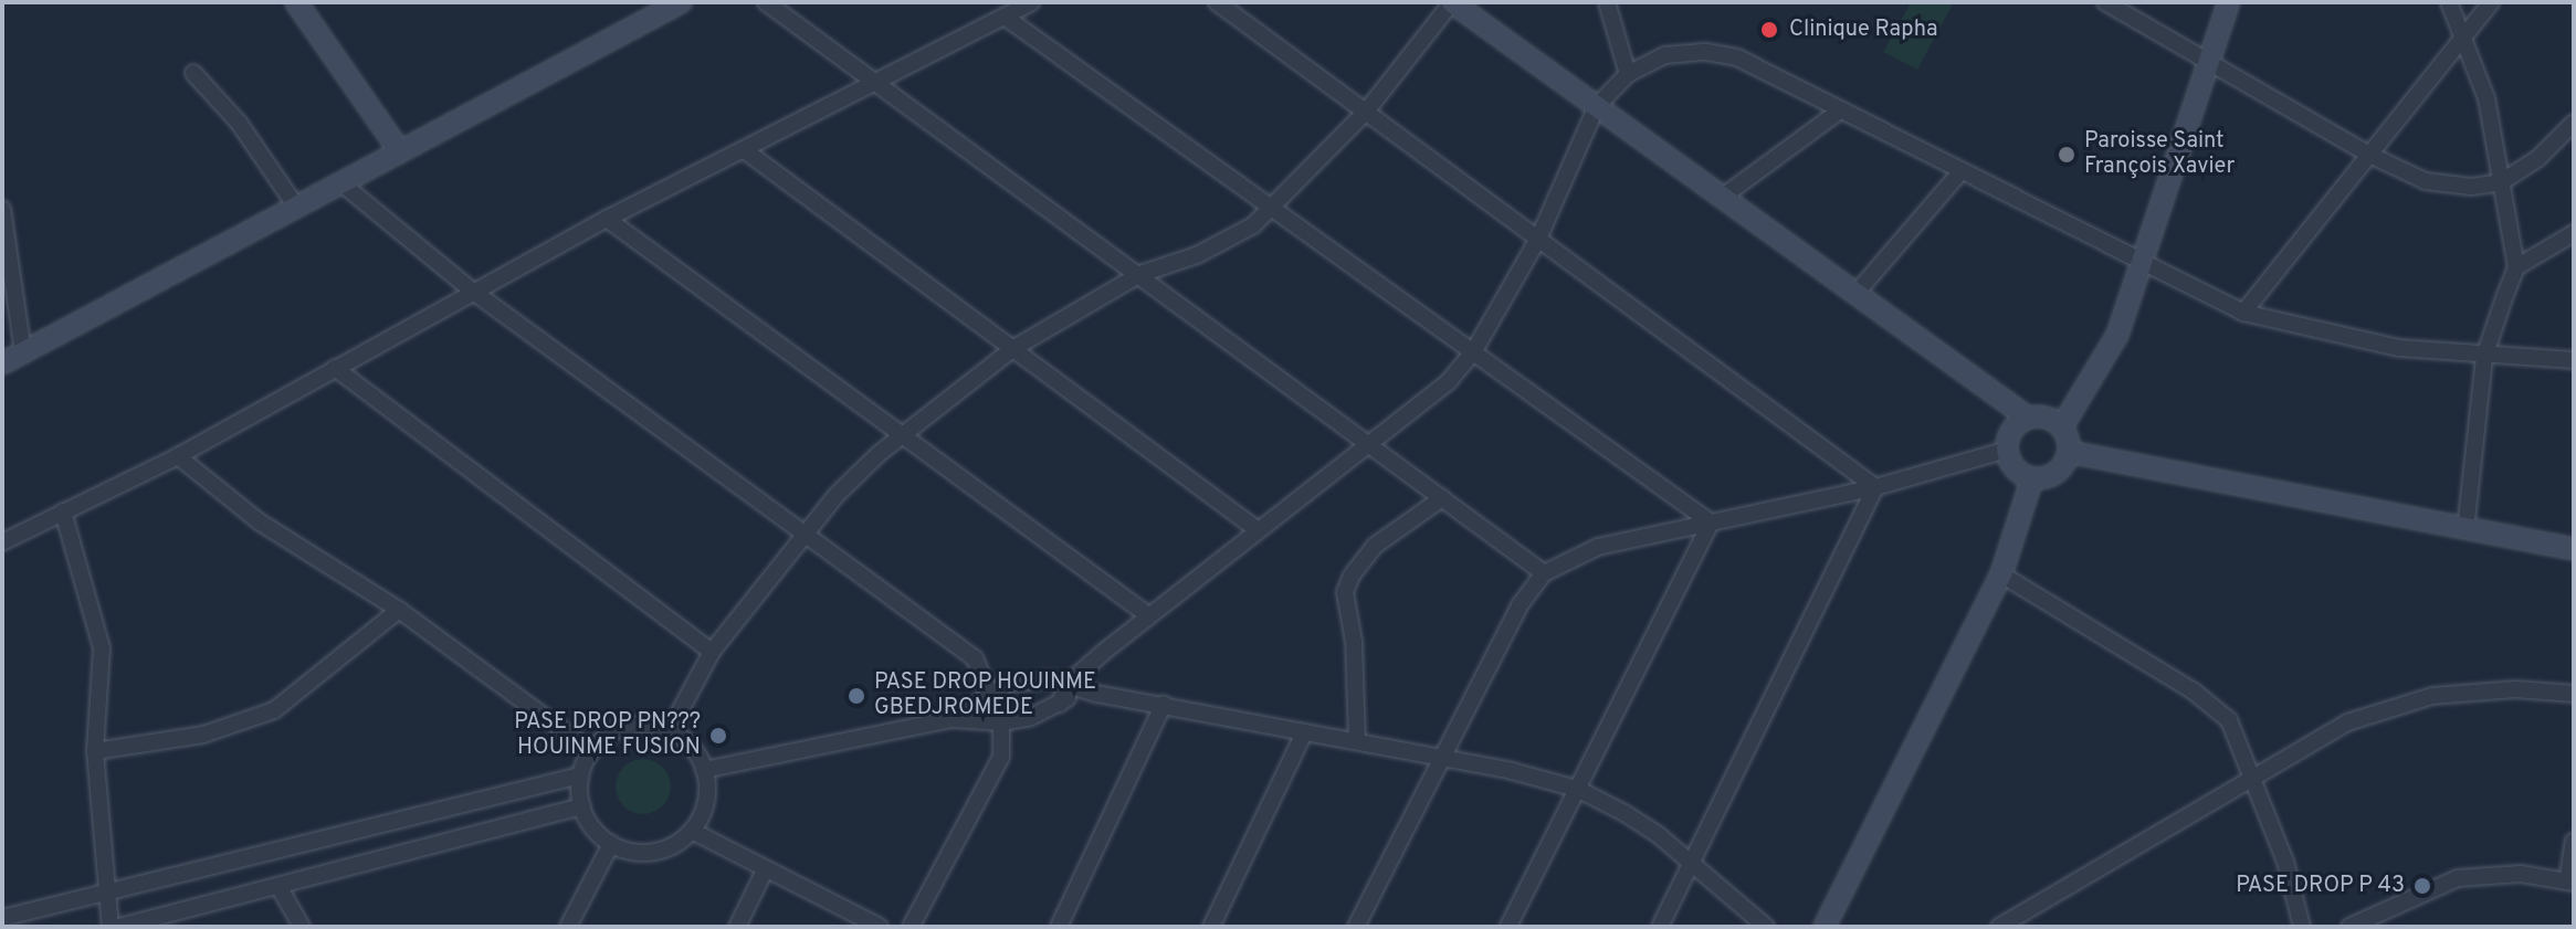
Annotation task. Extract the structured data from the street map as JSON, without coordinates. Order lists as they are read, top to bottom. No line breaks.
{"places":["Clinique Rapha","Paroisse Saint François Xavier","PASE DROP HOUINME GBEDJROMEDE","PASE DROP PN??? HOUINME FUSION","PASE DROP P 43"]}
